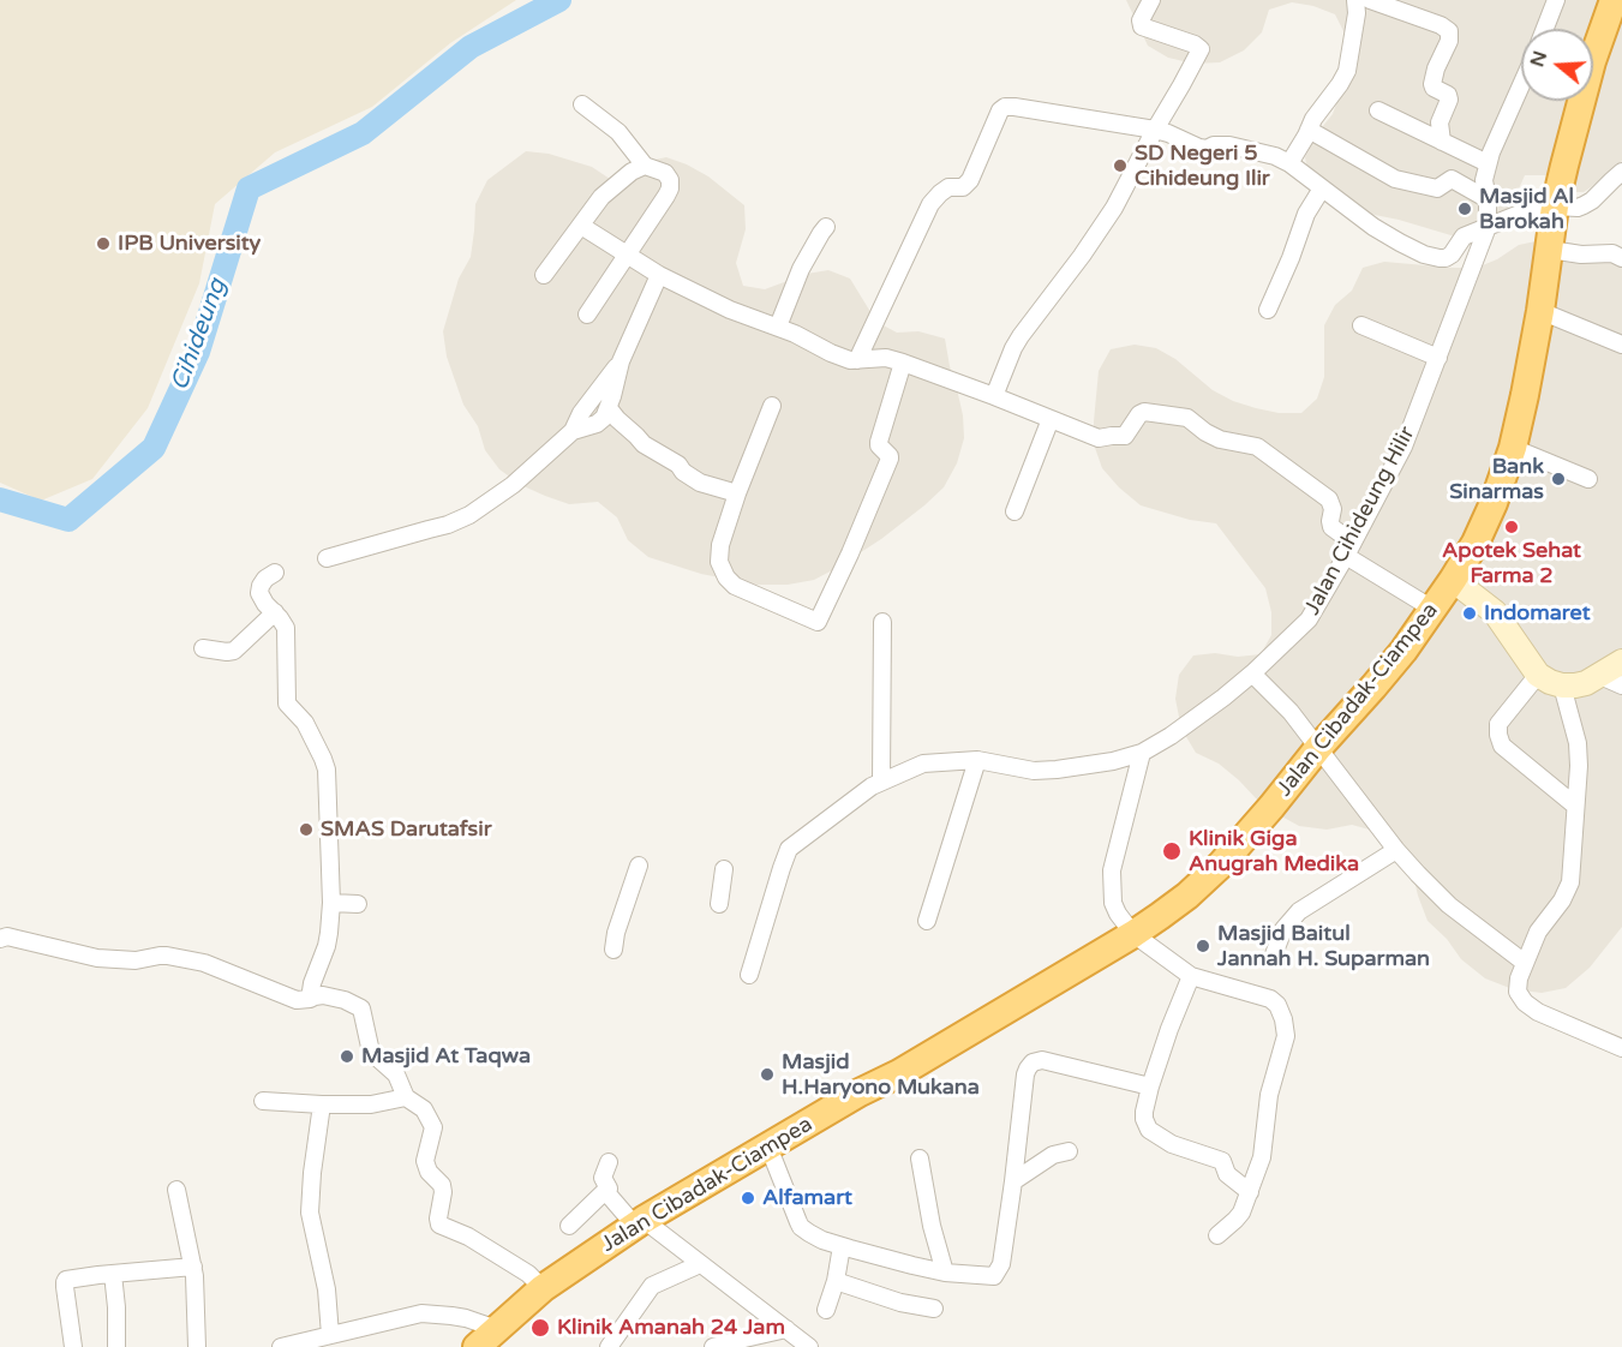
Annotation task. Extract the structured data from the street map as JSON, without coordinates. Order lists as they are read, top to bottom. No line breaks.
{"streets":{"highway":["Jalan Cibadak-Ciampea"],"street":["Jalan Cihideung Hilir"]},"water":["Cihideung"],"places":["SD Negeri 5 Cihideung Ilir","Masjid Al Barokah","IPB University","Bank Sinarmas","Apotek Sehat Farma 2","Indomaret","SMAS Darutafsir","Klinik Giga Anugrah Medika","Masjid Baitul Jannah H. Suparman","Masjid At Taqwa","Masjid H.Haryono Mukana","Alfamart","Klinik Amanah 24 Jam"],"north":"left"}
